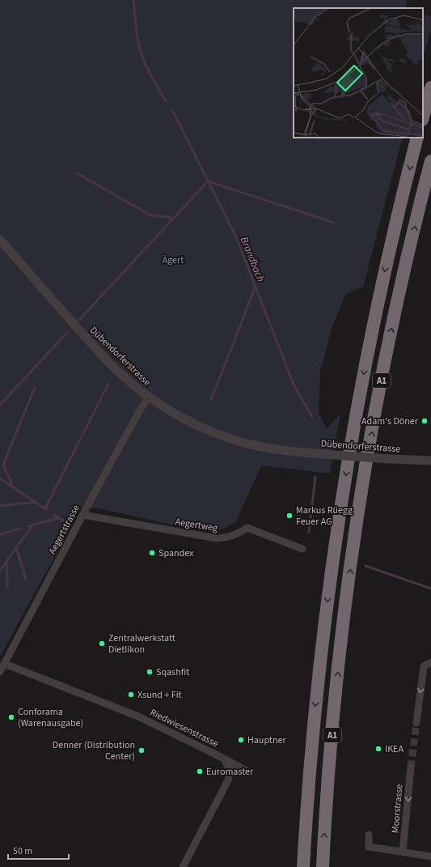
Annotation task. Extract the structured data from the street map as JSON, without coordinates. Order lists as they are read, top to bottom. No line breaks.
{"streets":{"highway":["A1"],"street":["Dübendorferstrasse","Aegertweg","Aegertstrasse","Riedwiesenstrasse","Moorstrasse"]},"crossings":[["Dübendorferstrasse","Aegertstrasse"],["Aegertweg","Aegertstrasse"],["Aegertstrasse","Riedwiesenstrasse"]],"one_way":["Moorstrasse"],"water":["Brandbach"],"parks":["Ägert"],"places":["Adam's Döner","Markus Rüegg Feuer AG","Spandex","Zentralwerkstatt Dietlikon","Sqashfit","Xsund + Fit","Conforama (Warenausgabe)","Hauptner","IKEA","Denner (Distribution Center)","Euromaster"],"scale_bar":"50 m"}
